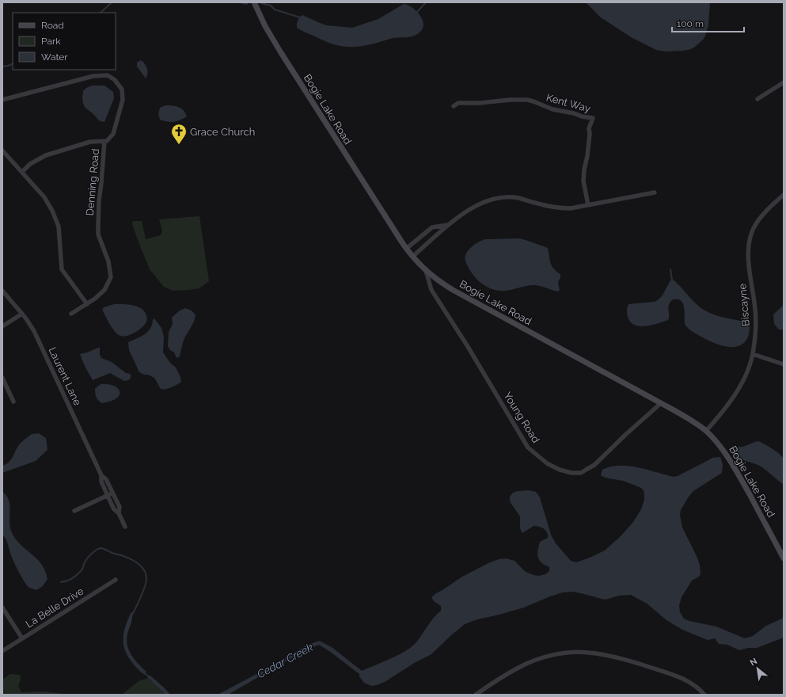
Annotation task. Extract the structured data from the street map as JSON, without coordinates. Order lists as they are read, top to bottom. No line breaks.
{"streets":{"main road":["Bogie Lake Road"],"street":["Kent Way","Denning Road","Biscayne","Laurent Lane","Young Road","La Belle Drive"]},"crossings":[["Bogie Lake Road","Biscayne"],["Bogie Lake Road","Young Road"]],"water":["Cedar Creek"],"places":{"church":["Grace Church"]},"legend":["Road","Park","Water"],"scale_bar":"100 m","north":"top left"}
